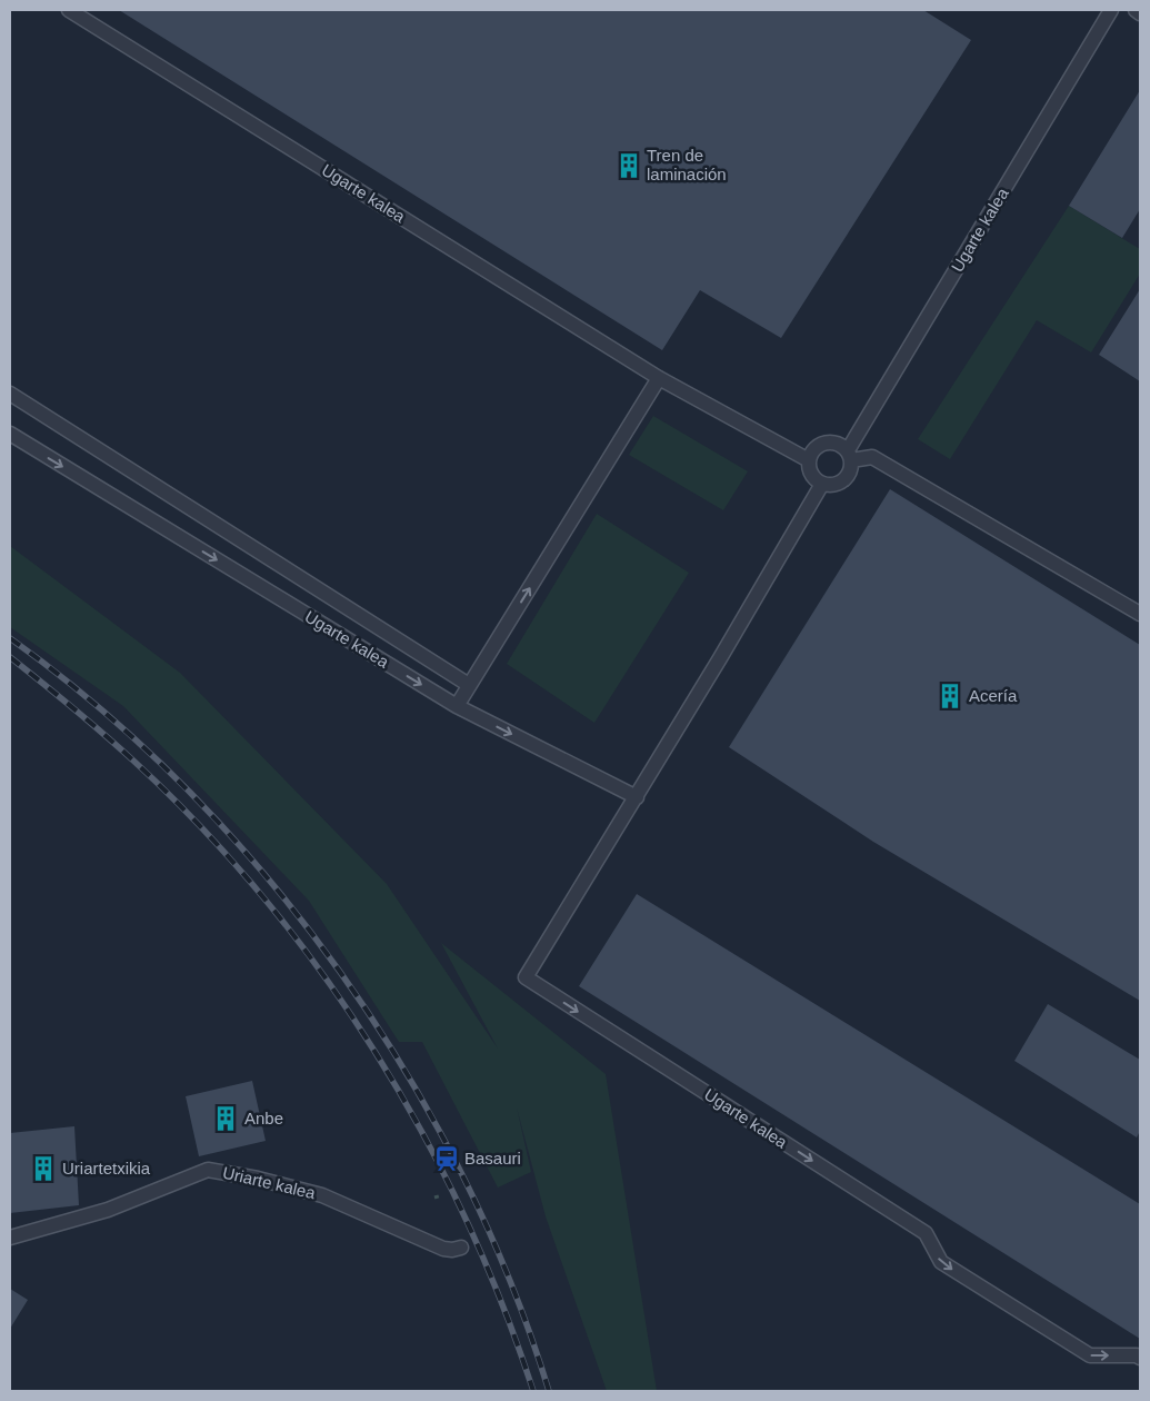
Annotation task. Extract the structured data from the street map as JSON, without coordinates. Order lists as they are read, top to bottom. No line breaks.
{"streets":{"lane":["Ugarte kalea","Uriarte kalea"]},"places":{"building":["Tren de laminación","Acería","Anbe","Uriartetxikia"],"station":["Basauri"]}}
